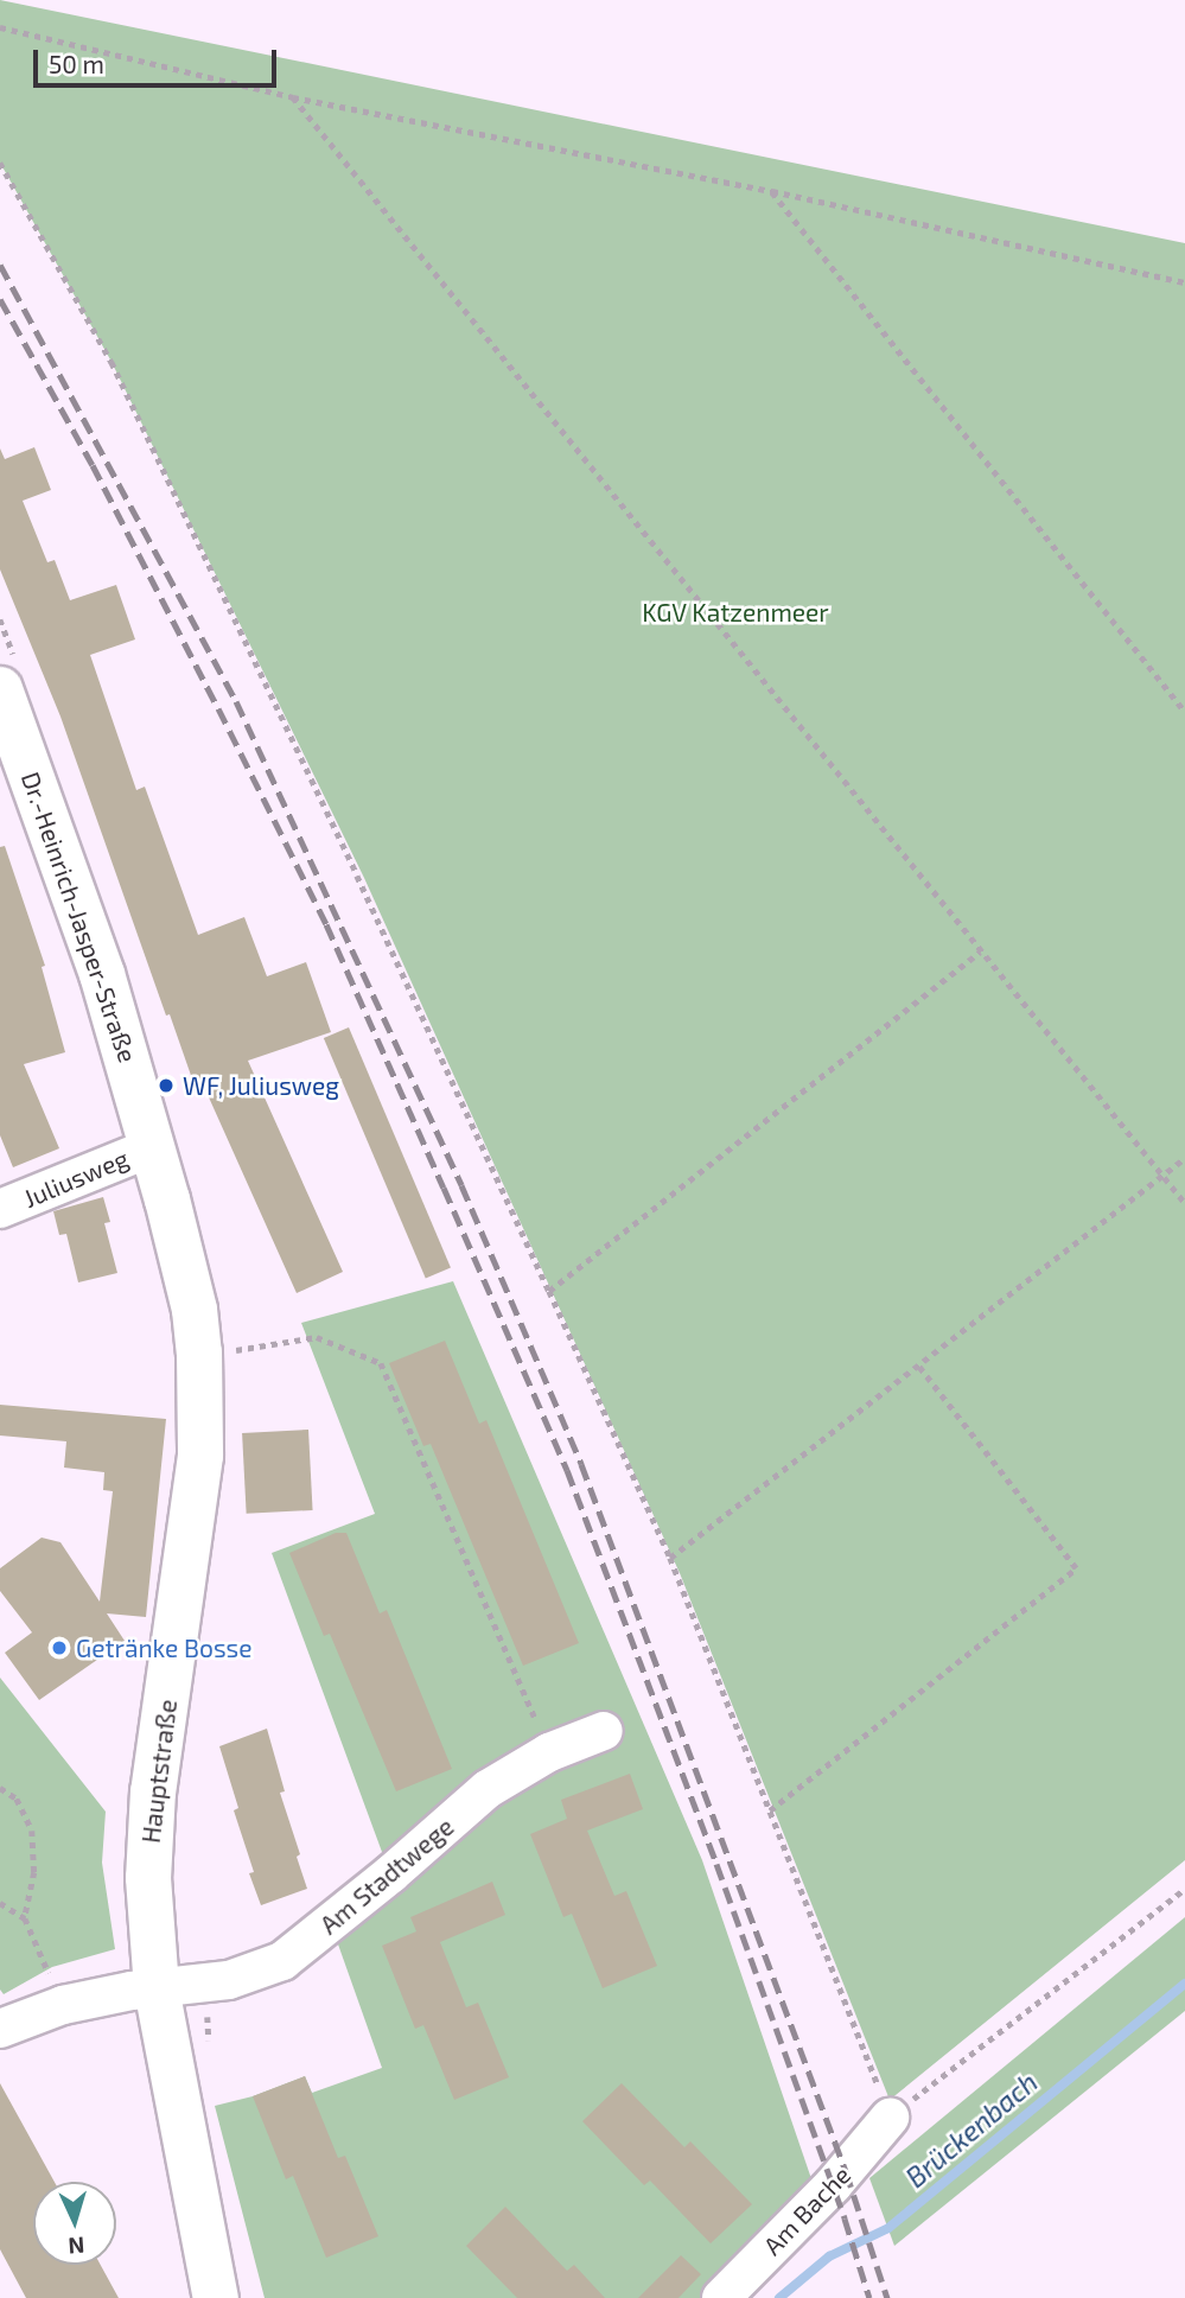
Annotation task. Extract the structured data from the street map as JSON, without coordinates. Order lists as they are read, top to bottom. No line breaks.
{"streets":{"street":["Dr.-Heinrich-Jasper-Straße","Juliusweg","Hauptstraße","Am Stadtwege","Am Bache"]},"crossings":[["Dr.-Heinrich-Jasper-Straße","Juliusweg"],["Dr.-Heinrich-Jasper-Straße","Hauptstraße"],["Juliusweg","Hauptstraße"],["Hauptstraße","Am Stadtwege"]],"water":["Brückenbach"],"parks":["KGV Katzenmeer"],"places":["WF, Juliusweg","Getränke Bosse"],"scale_bar":"50 m","north":"bottom"}
